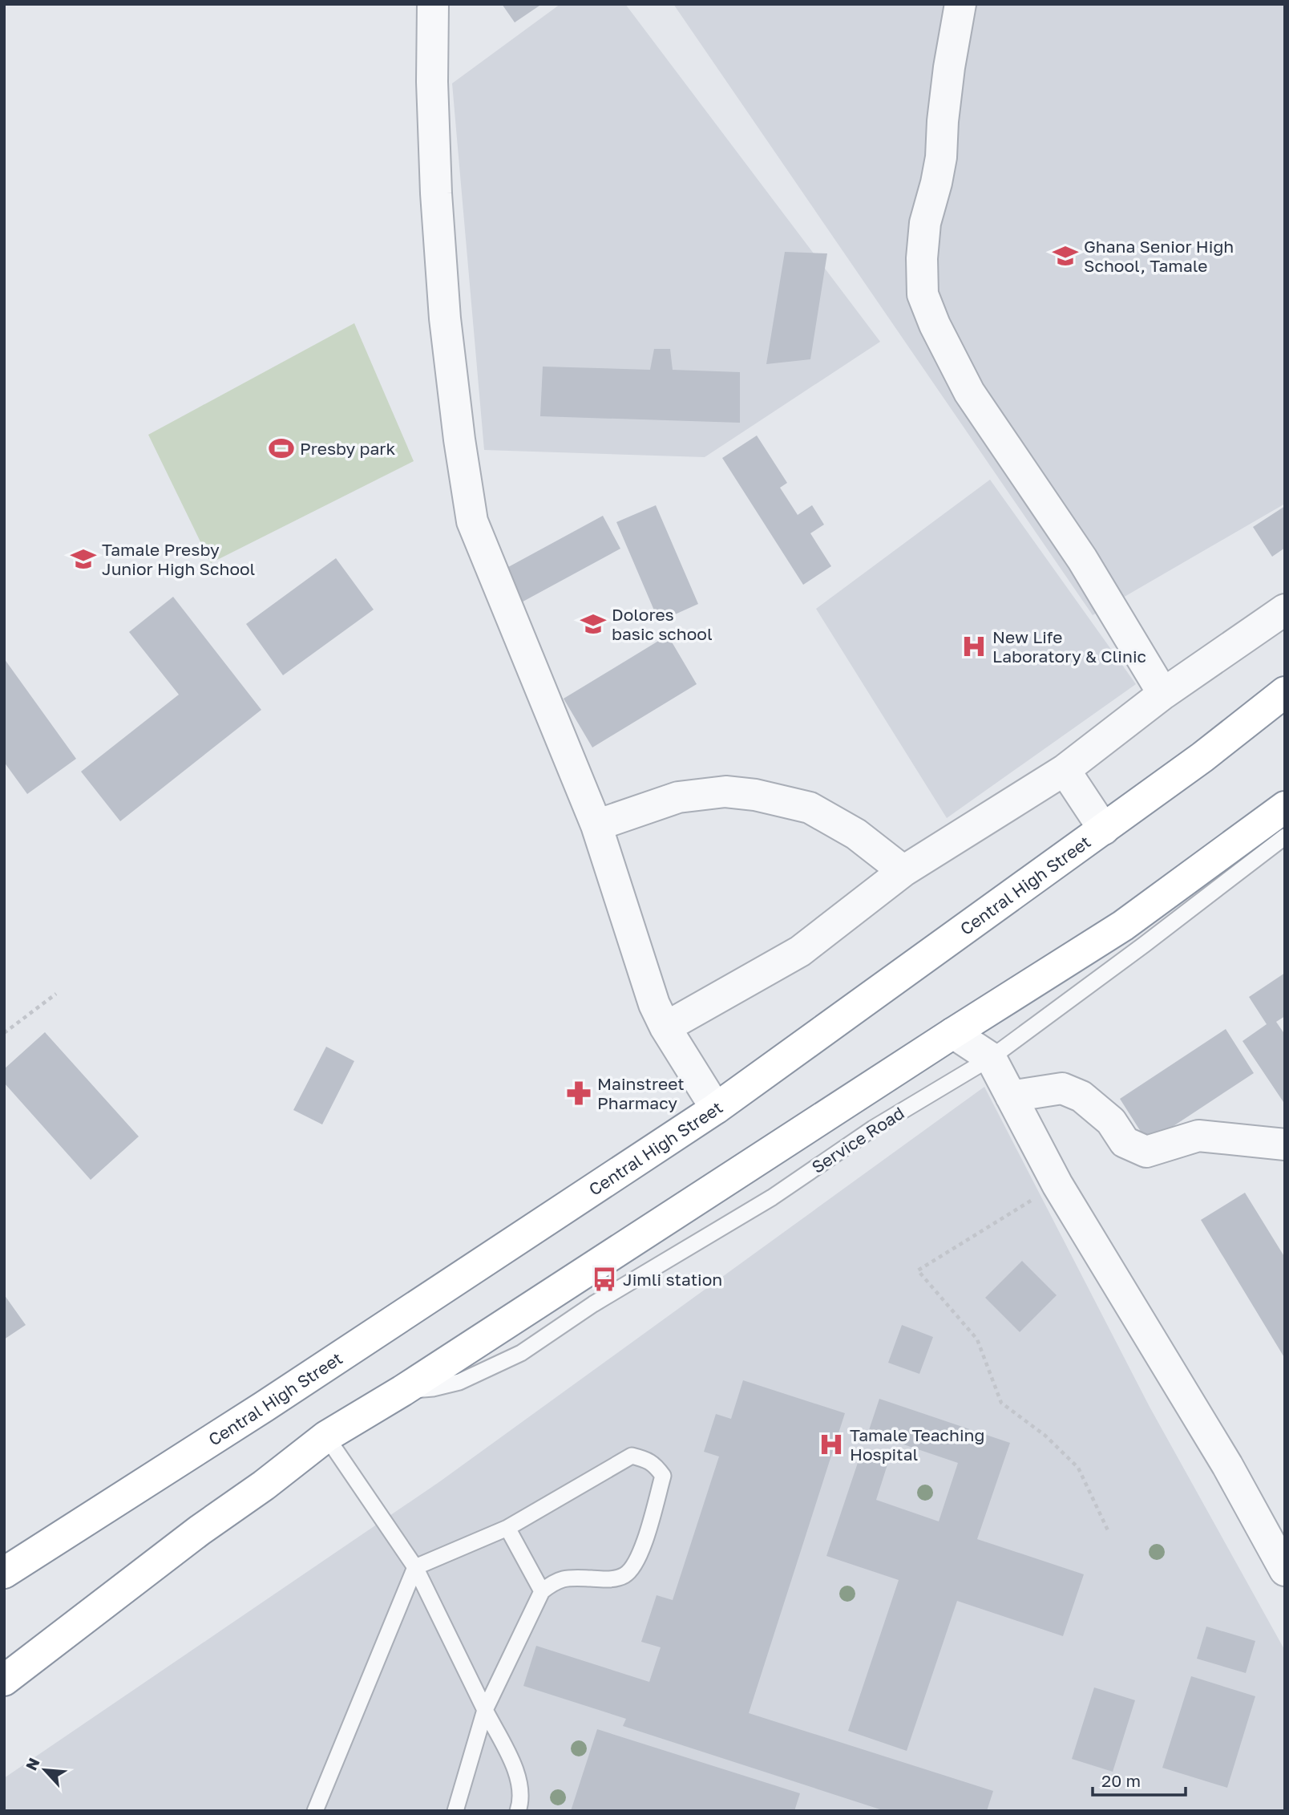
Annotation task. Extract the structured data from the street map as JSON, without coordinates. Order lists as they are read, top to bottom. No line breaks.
{"streets":{"highway":["Central High Street"],"lane":["Service Road"]},"places":{"school or university":["Ghana Senior High School, Tamale","Tamale Presby Junior High School","Dolores basic school"],"sports":["Presby park"],"hospital":["New Life Laboratory & Clinic","Tamale Teaching Hospital"],"pharmacy":["Mainstreet Pharmacy"],"bus stop":["Jimli station"]},"scale_bar":"20 m","north":"top left"}
